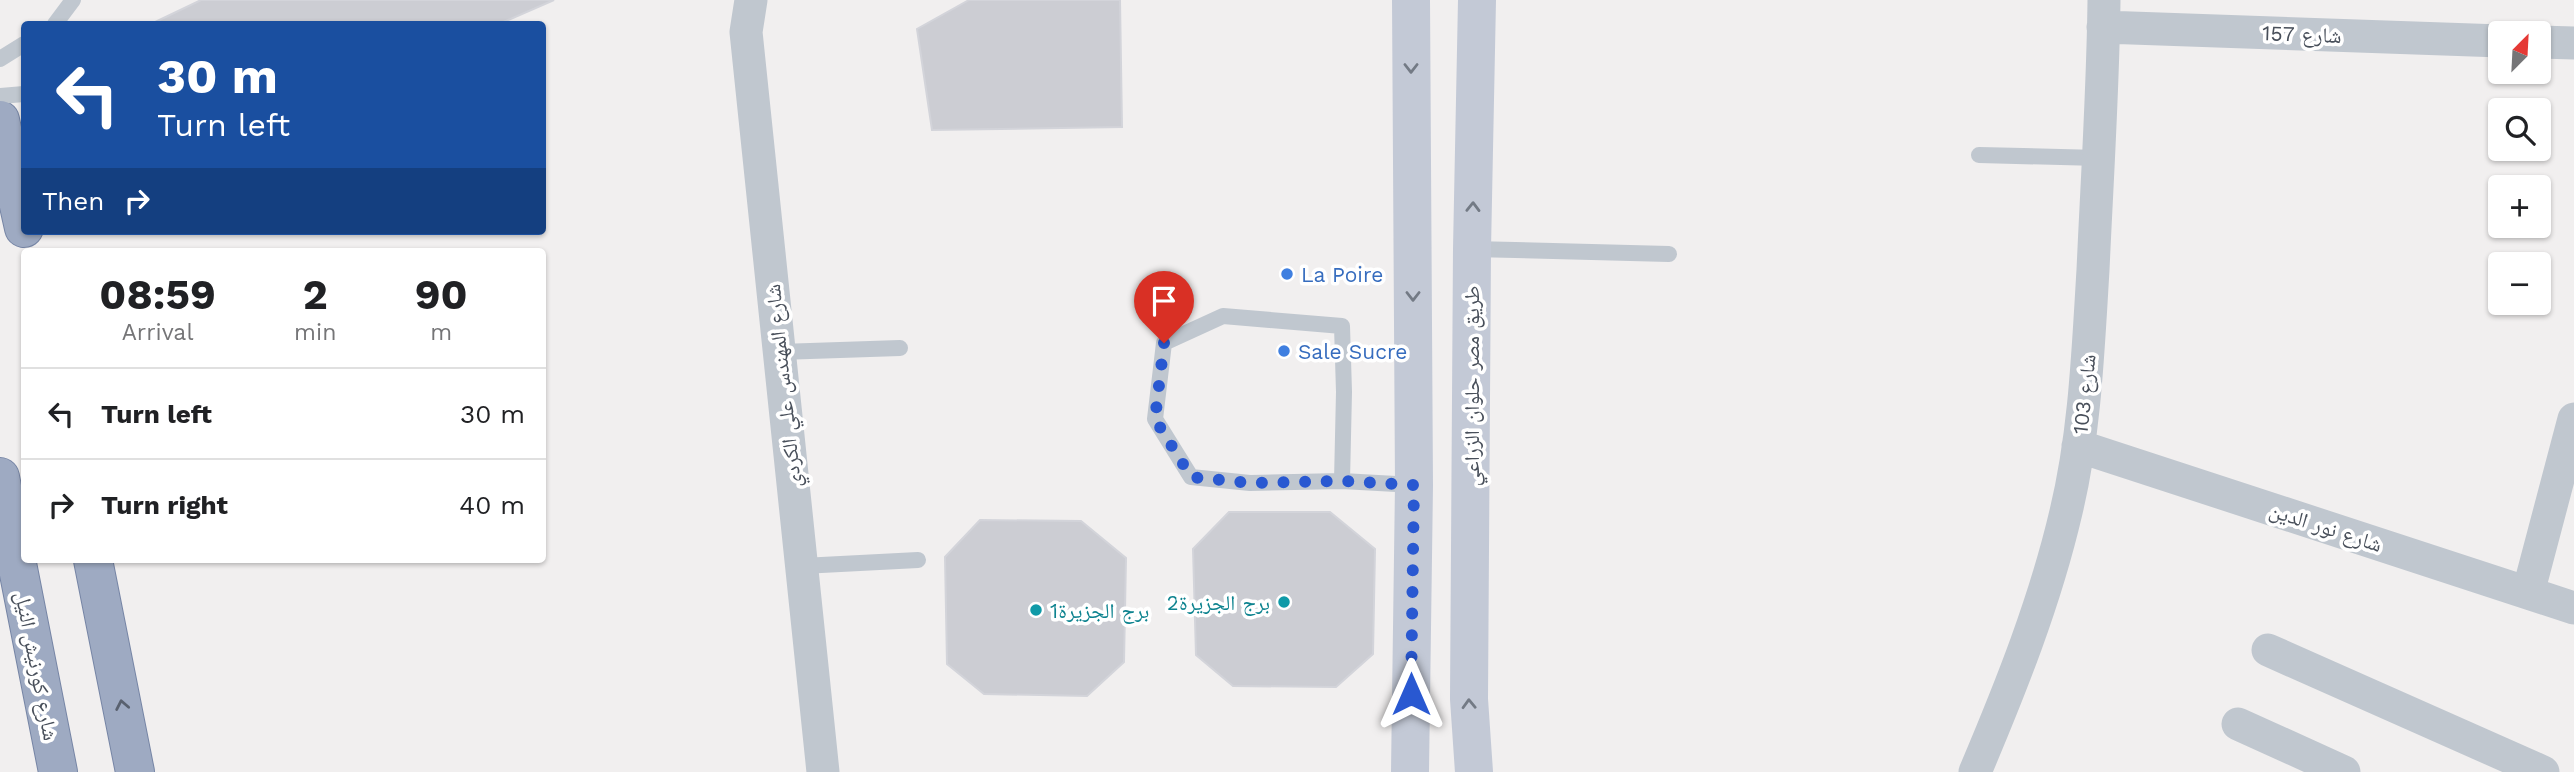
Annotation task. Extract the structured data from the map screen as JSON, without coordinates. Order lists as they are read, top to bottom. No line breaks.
{"streets":{"highway":["شارع كورنيش النيل"],"main road":["طريق مصر حلوان الزراعي"],"street":["شارع 157","شارع المهندس علي الكردي","شارع 103","شارع نور الدين"]},"crossings":[["شارع 157","شارع 103"],["شارع 103","شارع نور الدين"]],"places":["La Poire","Sale Sucre","برج الجزيرة2","برج الجزيرة1"],"north":"top right","page":{"map_buttons":["+","−"],"turn":["30 m","Turn left"],"then":"Then","eta":["08:59","Arrival","2","min","90","m"],"list":[{"name":"Turn left","value":"30 m"},{"name":"Turn right","value":"40 m"}]}}
